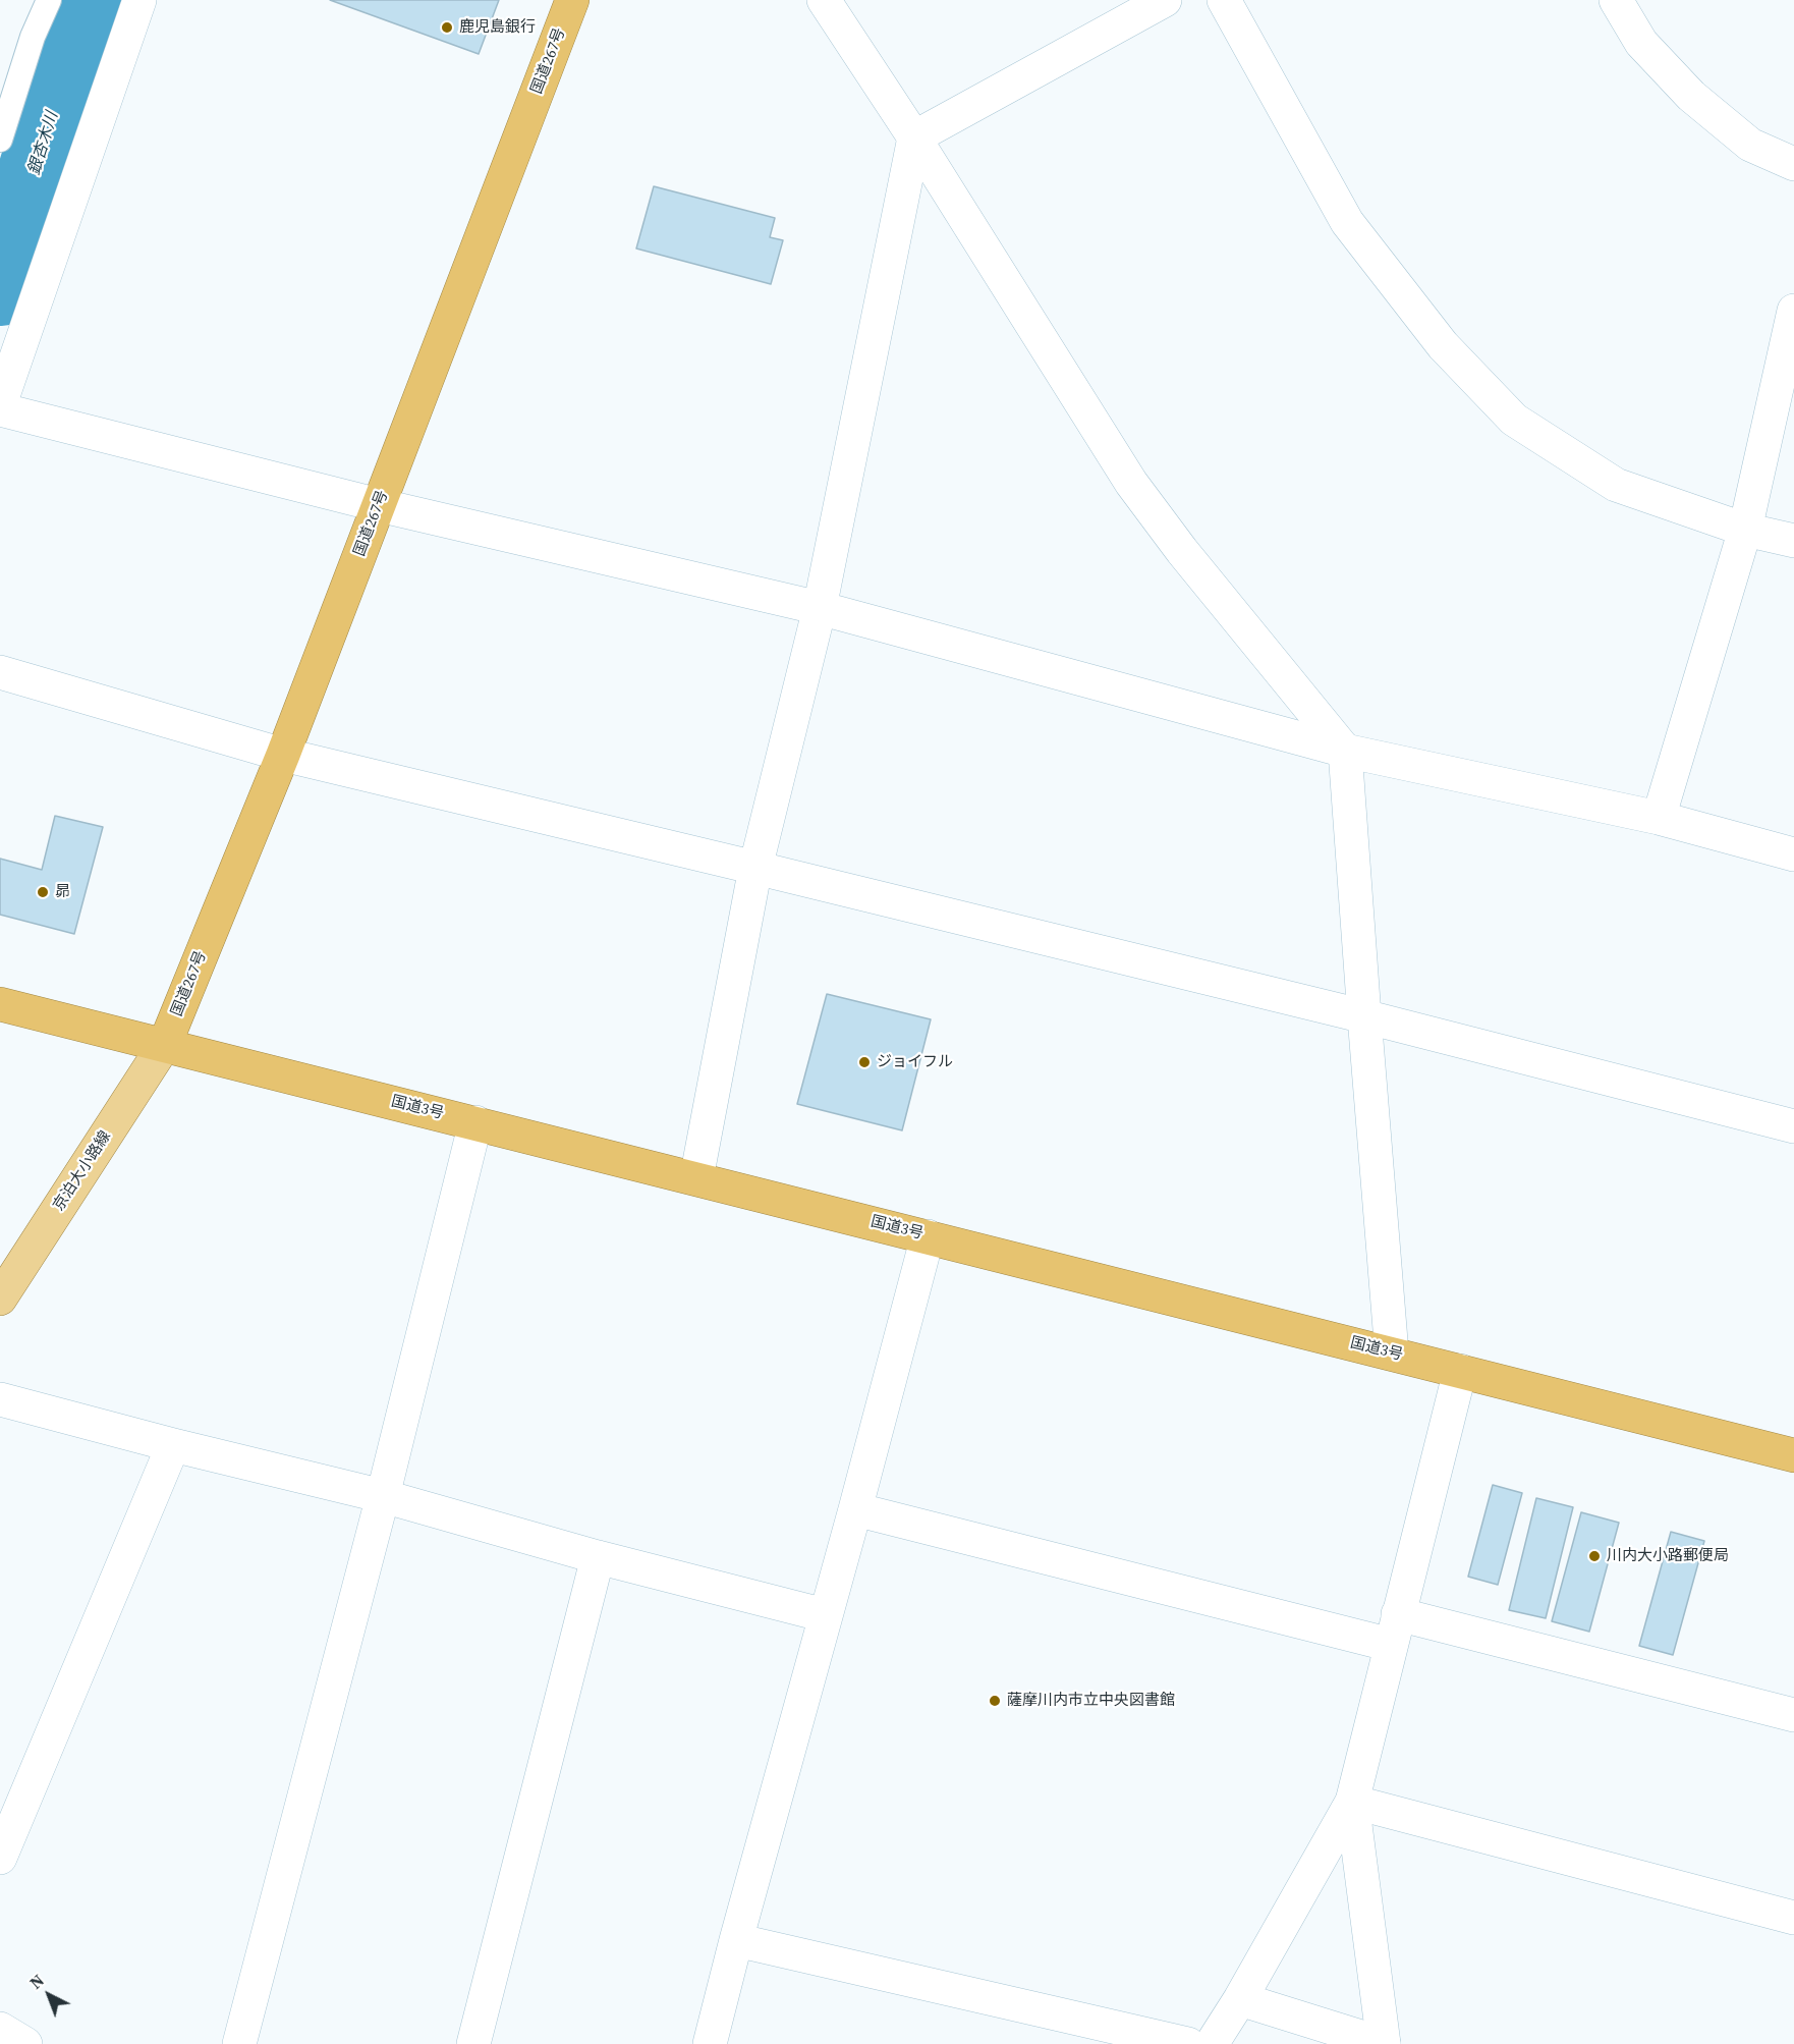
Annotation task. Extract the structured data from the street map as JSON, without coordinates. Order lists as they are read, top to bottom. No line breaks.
{"streets":{"highway":["国道267号","国道3号"],"main road":["京泊大小路線"]},"crossings":[["国道267号","国道3号"],["国道267号","京泊大小路線"],["国道3号","京泊大小路線"]],"water":["銀杏木川"],"places":["鹿児島銀行","昴","ジョイフル","川内大小路郵便局","薩摩川内市立中央図書館"],"north":"top left"}
